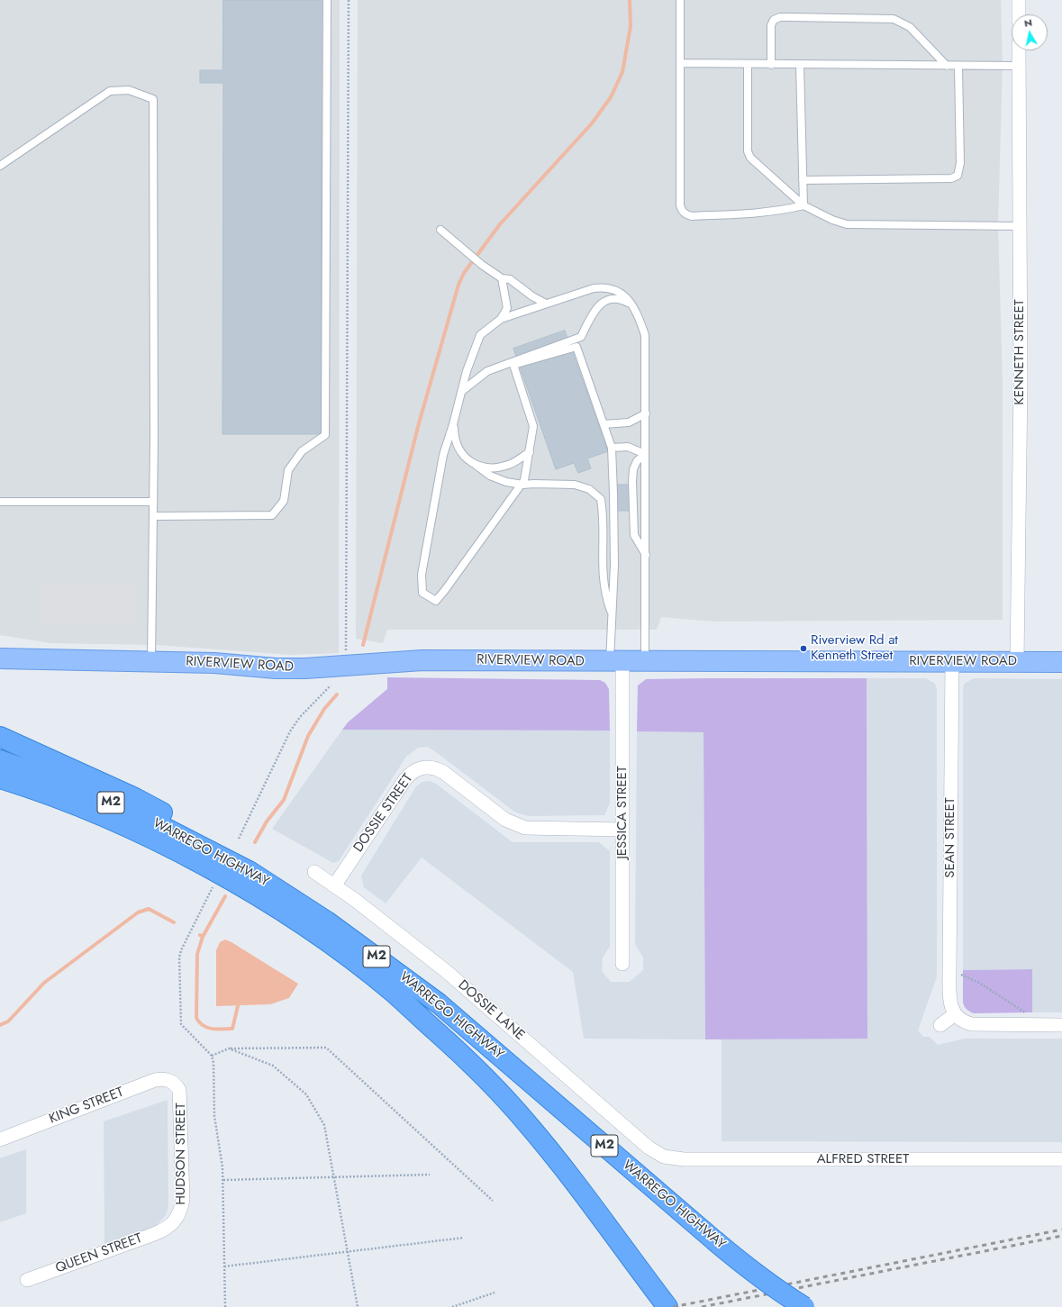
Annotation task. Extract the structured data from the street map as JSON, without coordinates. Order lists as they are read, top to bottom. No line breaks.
{"streets":{"highway":["M2","WARREGO HIGHWAY"],"main road":["RIVERVIEW ROAD"],"street":["KENNETH STREET","JESSICA STREET","DOSSIE STREET","SEAN STREET","DOSSIE LANE","KING STREET","HUDSON STREET","ALFRED STREET","QUEEN STREET"]},"crossings":[["KENNETH STREET","RIVERVIEW ROAD"],["RIVERVIEW ROAD","JESSICA STREET"],["RIVERVIEW ROAD","SEAN STREET"],["JESSICA STREET","DOSSIE STREET"],["DOSSIE STREET","DOSSIE LANE"],["DOSSIE LANE","ALFRED STREET"],["KING STREET","HUDSON STREET"],["HUDSON STREET","QUEEN STREET"]],"places":["Riverview Rd at Kenneth Street"],"north":"top"}
